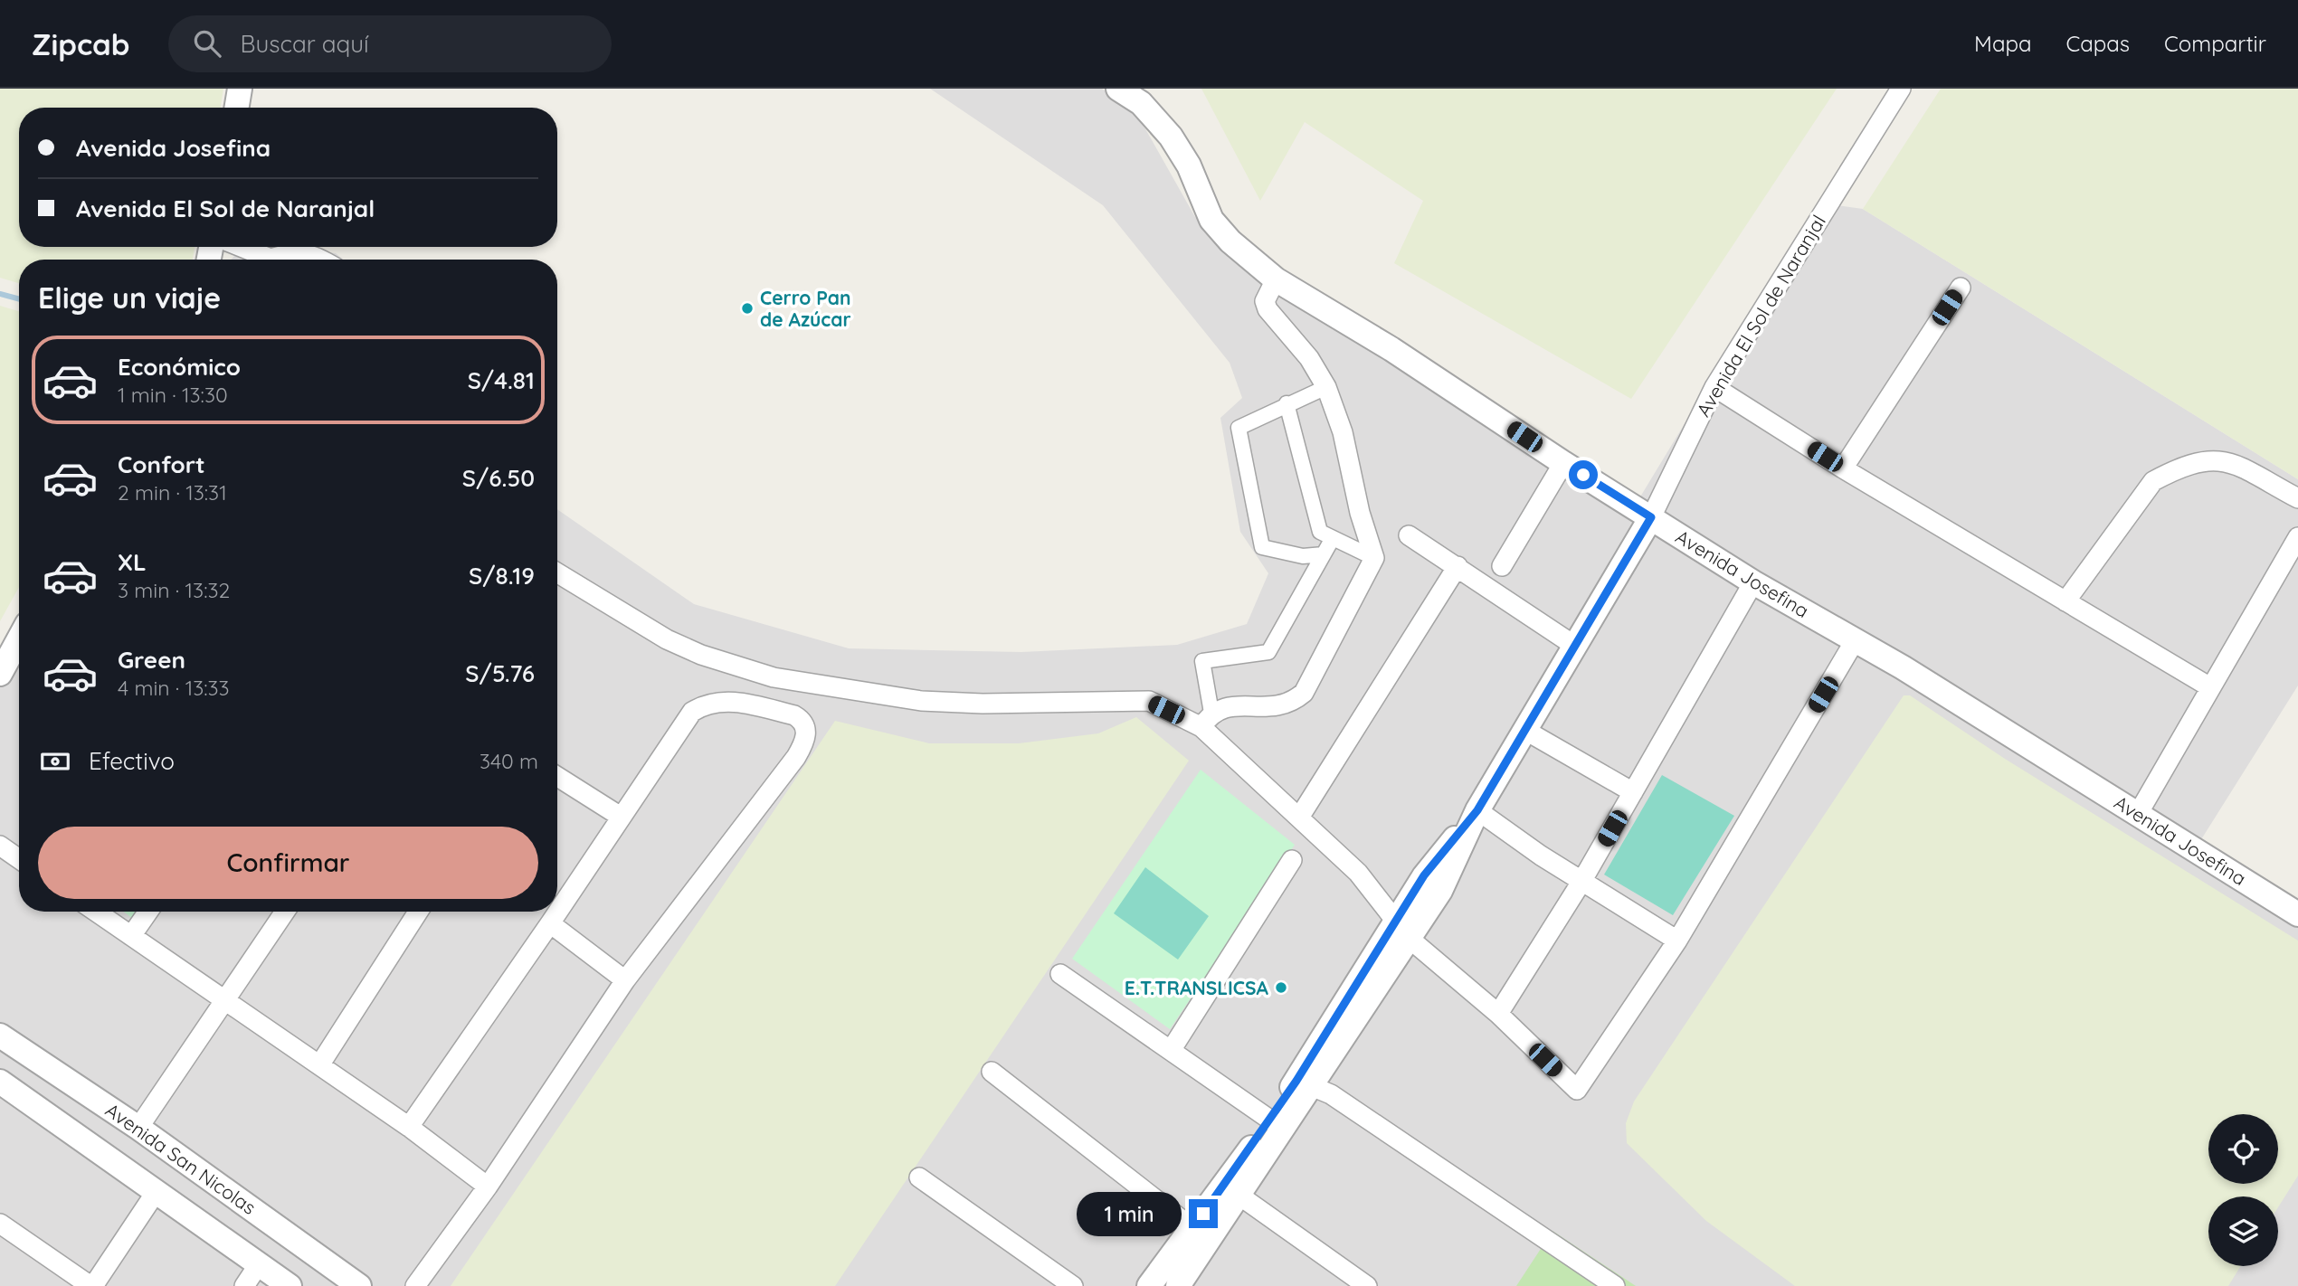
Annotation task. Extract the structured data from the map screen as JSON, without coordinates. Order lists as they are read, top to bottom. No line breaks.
{"streets":{"street":["Avenida El Sol de Naranjal","Avenida Josefina","Avenida San Nicolas"]},"crossings":[["Avenida El Sol de Naranjal","Avenida Josefina"]],"places":["Cerro Pan de Azúcar","E.T.TRANSLICSA"],"page":{"header":"Zipcab","search":"Buscar aquí","nav":["Mapa","Capas","Compartir"],"banner":["Avenida Josefina","Avenida El Sol de Naranjal"],"heading":"Elige un viaje","list":[{"name":"Económico","note":"1 min · 13:30","value":"S/4.81"},{"name":"Confort","note":"2 min · 13:31","value":"S/6.50"},{"name":"XL","note":"3 min · 13:32","value":"S/8.19"},{"name":"Green","note":"4 min · 13:33","value":"S/5.76"}],"pay":["Efectivo","340 m"],"buttons":"Confirmar","bubble":"1 min"}}
